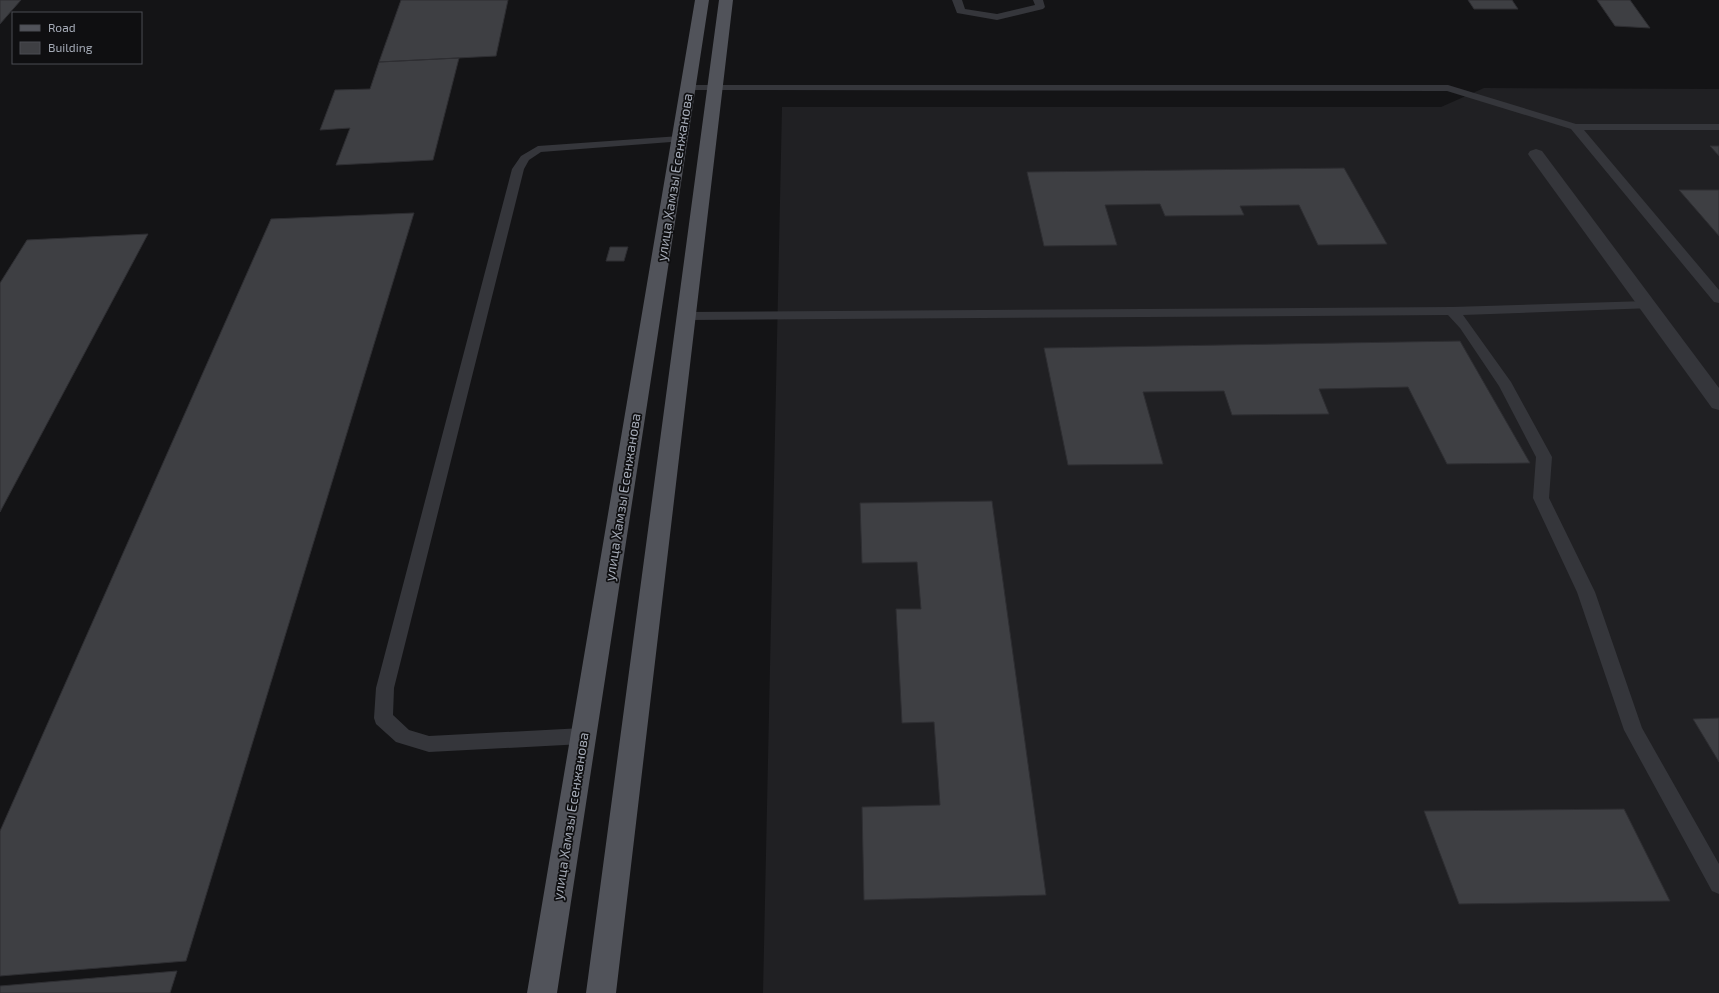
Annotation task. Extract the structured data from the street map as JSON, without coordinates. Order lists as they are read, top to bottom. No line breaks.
{"streets":{"main road":["улица Хамзы Есенжанова"]},"legend":["Road","Building"]}
